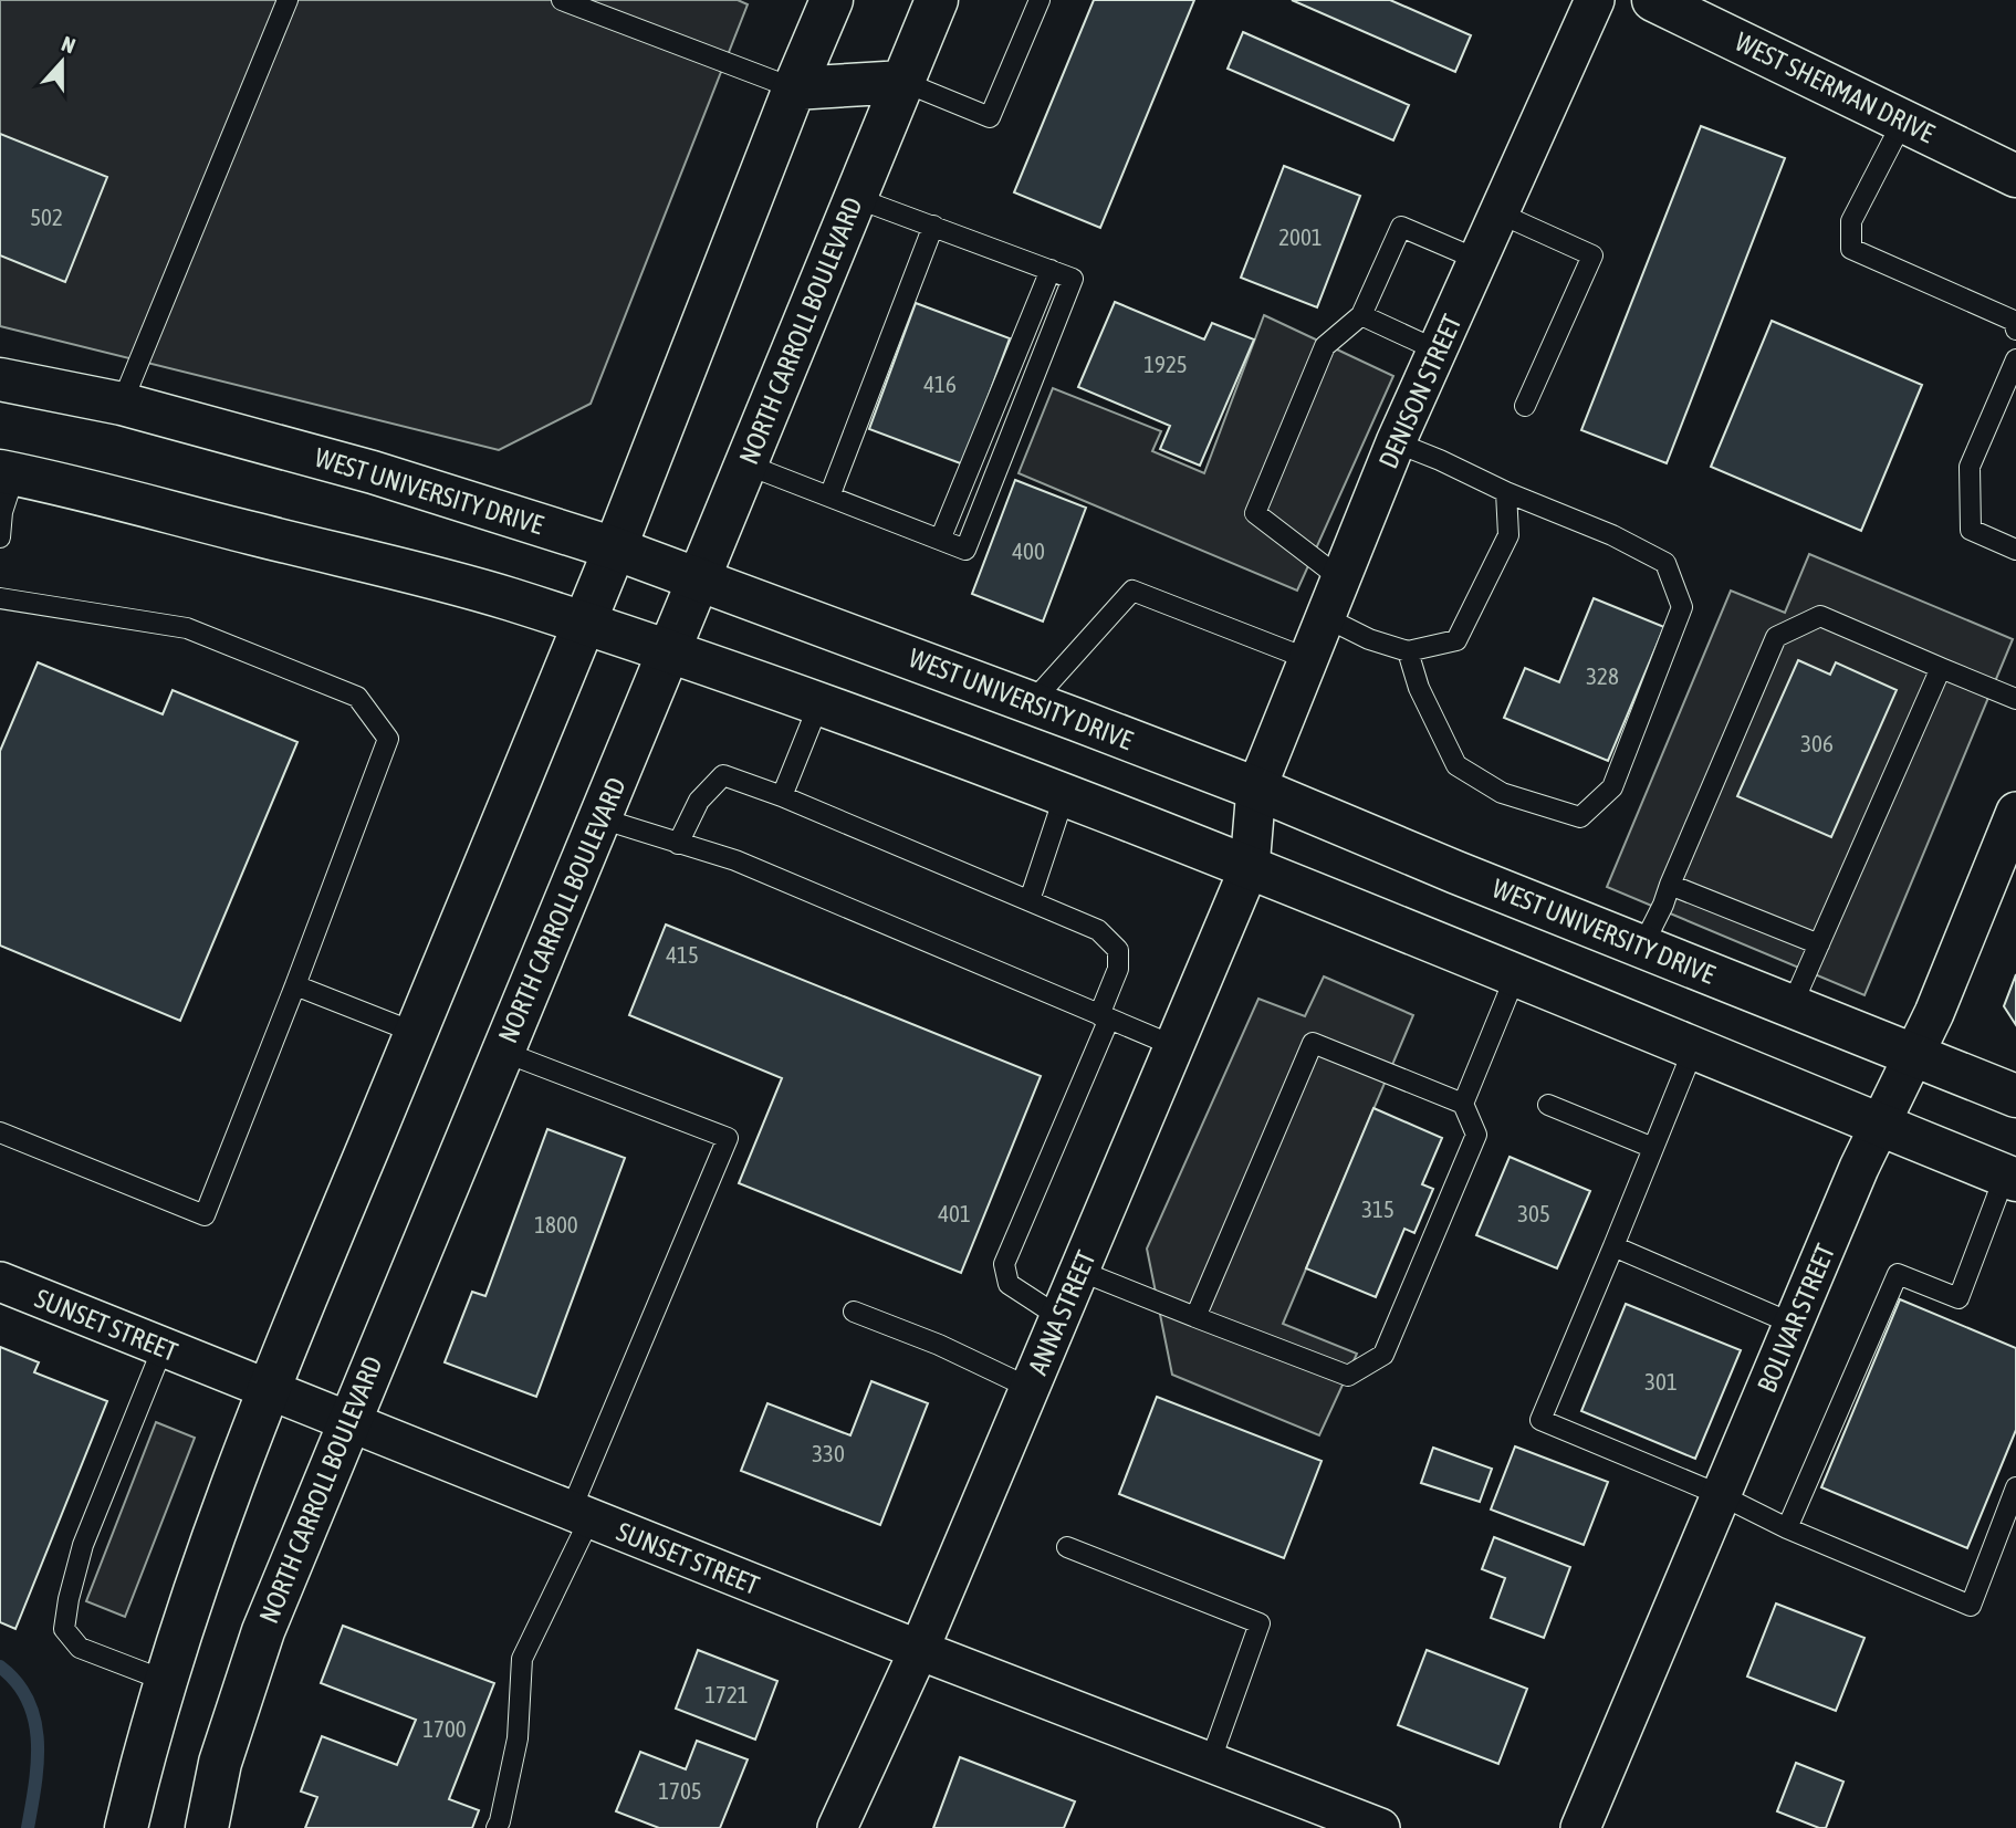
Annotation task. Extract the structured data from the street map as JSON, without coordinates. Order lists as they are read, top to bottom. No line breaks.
{"streets":{"main road":["WEST SHERMAN DRIVE","NORTH CARROLL BOULEVARD","WEST UNIVERSITY DRIVE"],"street":["DENISON STREET","ANNA STREET","BOLIVAR STREET","SUNSET STREET"]},"crossings":[["NORTH CARROLL BOULEVARD","WEST UNIVERSITY DRIVE"],["NORTH CARROLL BOULEVARD","SUNSET STREET"],["DENISON STREET","WEST UNIVERSITY DRIVE"],["DENISON STREET","ANNA STREET"],["WEST UNIVERSITY DRIVE","ANNA STREET"],["WEST UNIVERSITY DRIVE","BOLIVAR STREET"],["ANNA STREET","SUNSET STREET"]],"house_numbers":["502","2001","1925","416","400","328","306","415","315","401","305","1800","301","330","1721","1700","1705"],"north":"top"}
